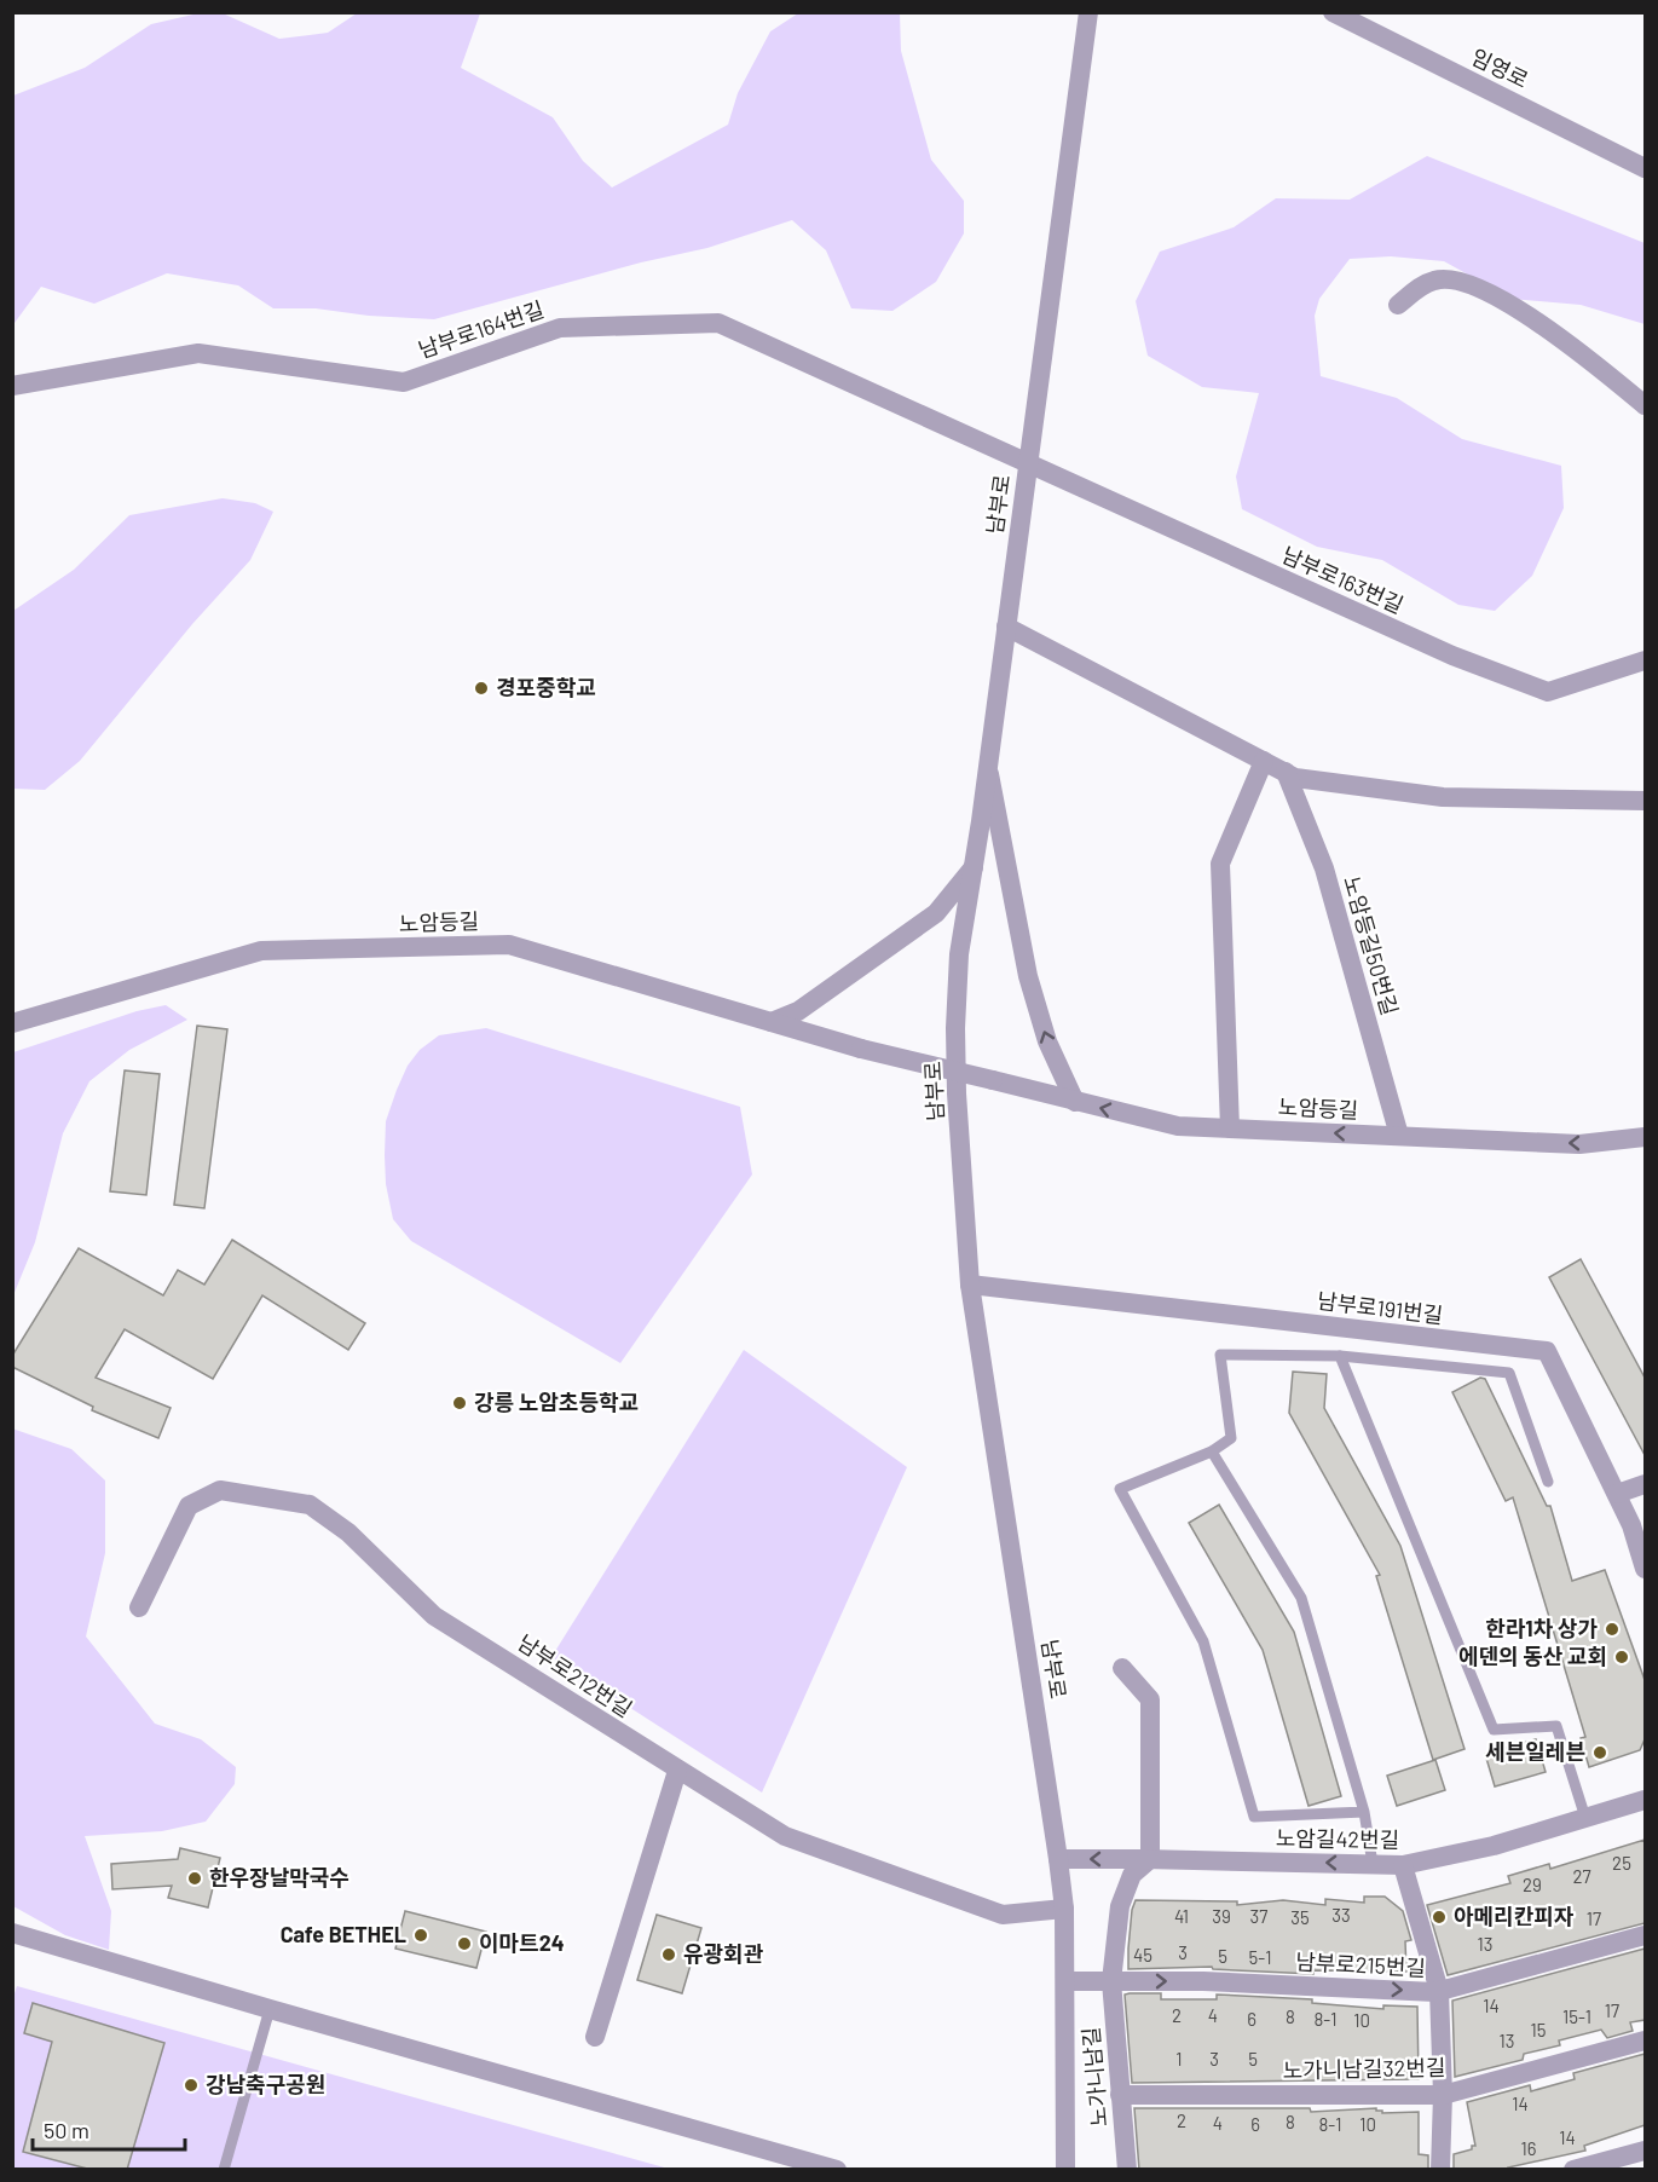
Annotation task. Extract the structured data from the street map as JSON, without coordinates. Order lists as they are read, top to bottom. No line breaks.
{"streets":{"street":["임영로","남부로164번길","남부로","남부로163번길","노암등길","노암등길50번길","남부로191번길","남부로212번길","노암길42번길","남부로215번길","노가니남길32번길","노가니남길"]},"crossings":[["남부로164번길","남부로"],["남부로164번길","남부로163번길"],["남부로","남부로163번길"],["남부로","남부로191번길"],["남부로","남부로212번길"],["남부로","노암길42번길"],["남부로","남부로215번길"],["노암등길","노암등길50번길"],["남부로215번길","노가니남길"],["노가니남길32번길","노가니남길"]],"one_way":["노암길42번길","남부로215번길"],"places":["경포중학교","강릉 노암초등학교","한라1차 상가","에덴의 동산 교회","세븐일레븐","한우장날막국수","아메리칸피자","Cafe BETHEL","이마트24","유광회관","강남축구공원"],"house_numbers":["25","27","29","33","41","39","37","35","17","13","3","45","5","5-1","14","17","2","4","8","15-1","6","8-1","10","15","13","1","3","5","14","2","8","4","6","8-1","10","14","16"],"scale_bar":"50 m"}
